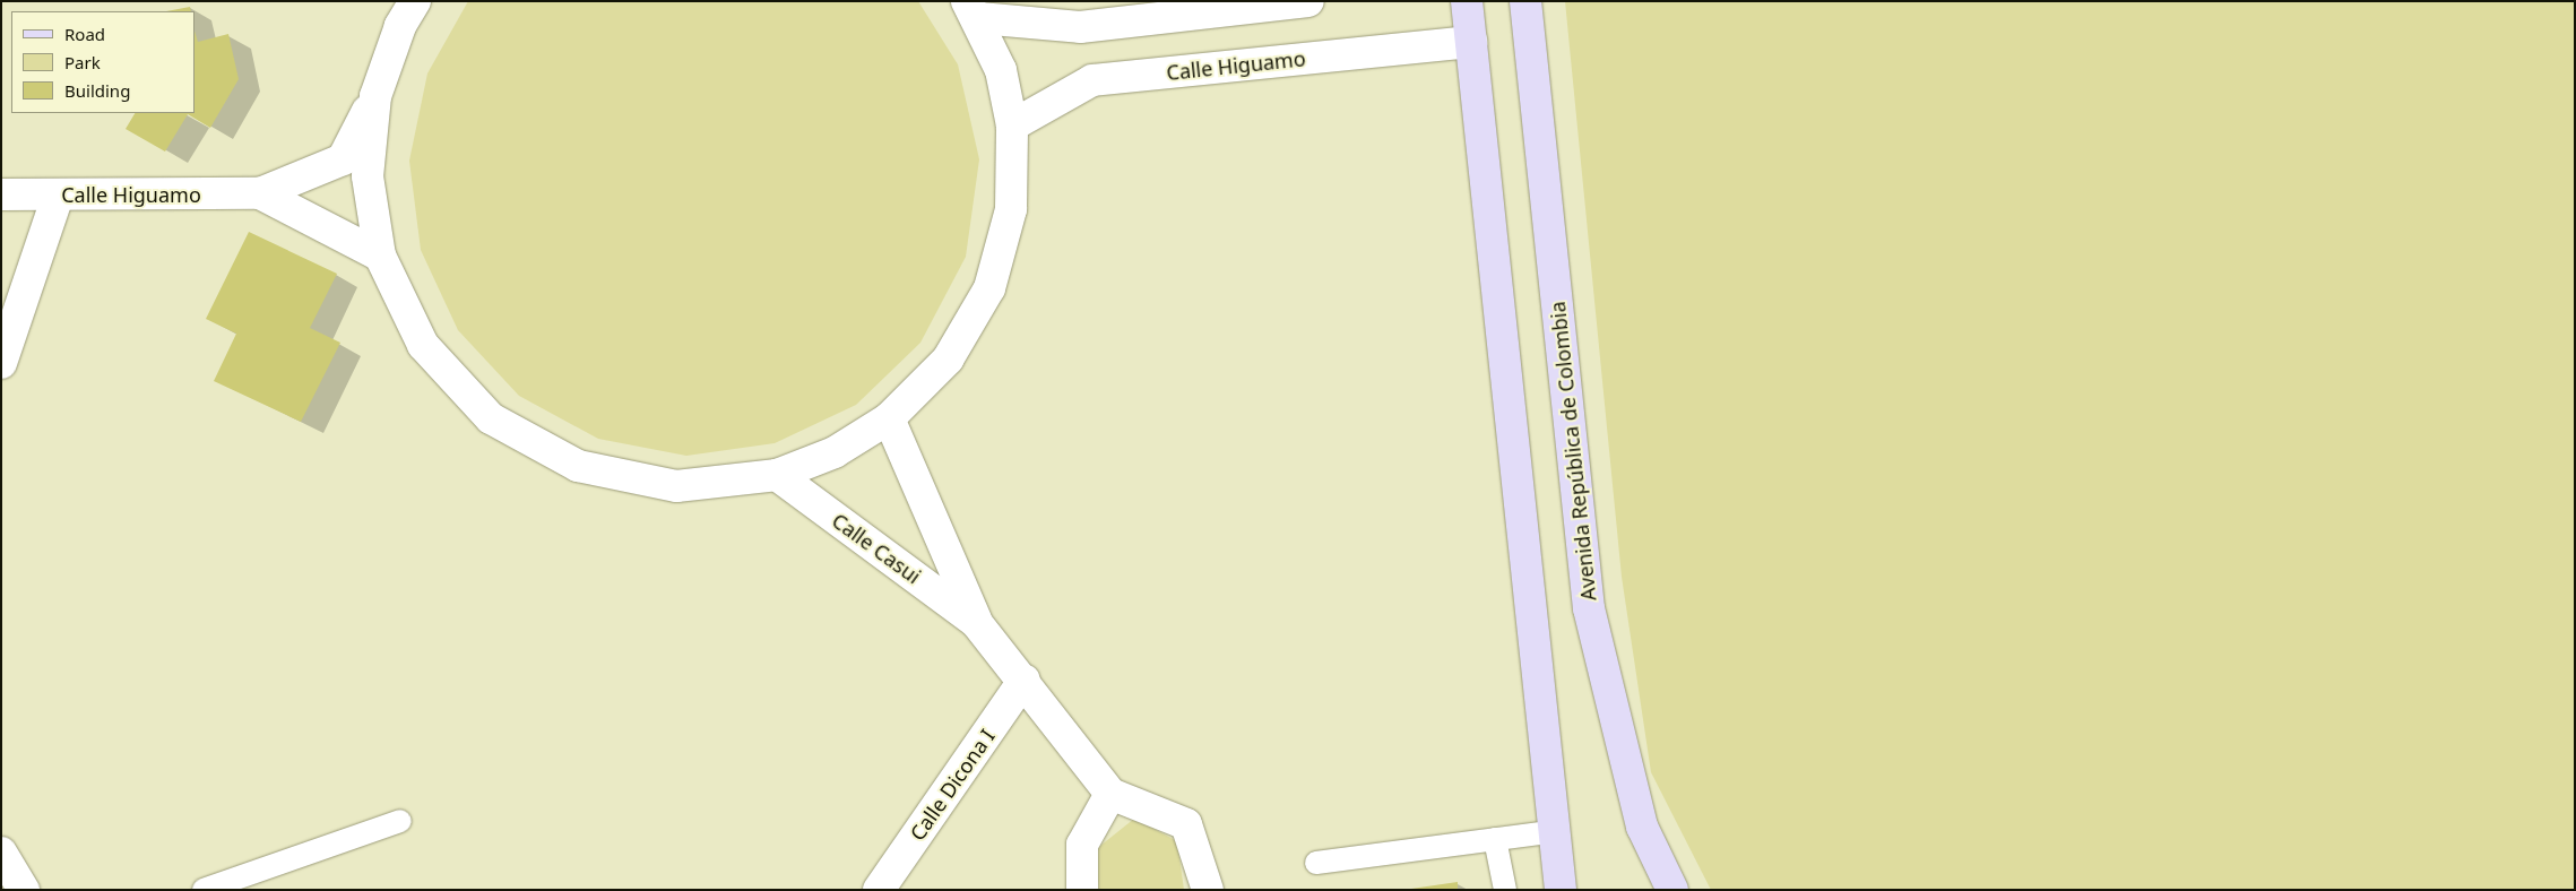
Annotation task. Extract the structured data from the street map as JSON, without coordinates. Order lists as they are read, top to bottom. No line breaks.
{"streets":{"main road":["Avenida República de Colombia"],"street":["Calle Higuamo","Calle Casui","Calle Dicona I"]},"crossings":[["Calle Casui","Calle Dicona I"]],"legend":["Road","Park","Building"]}
